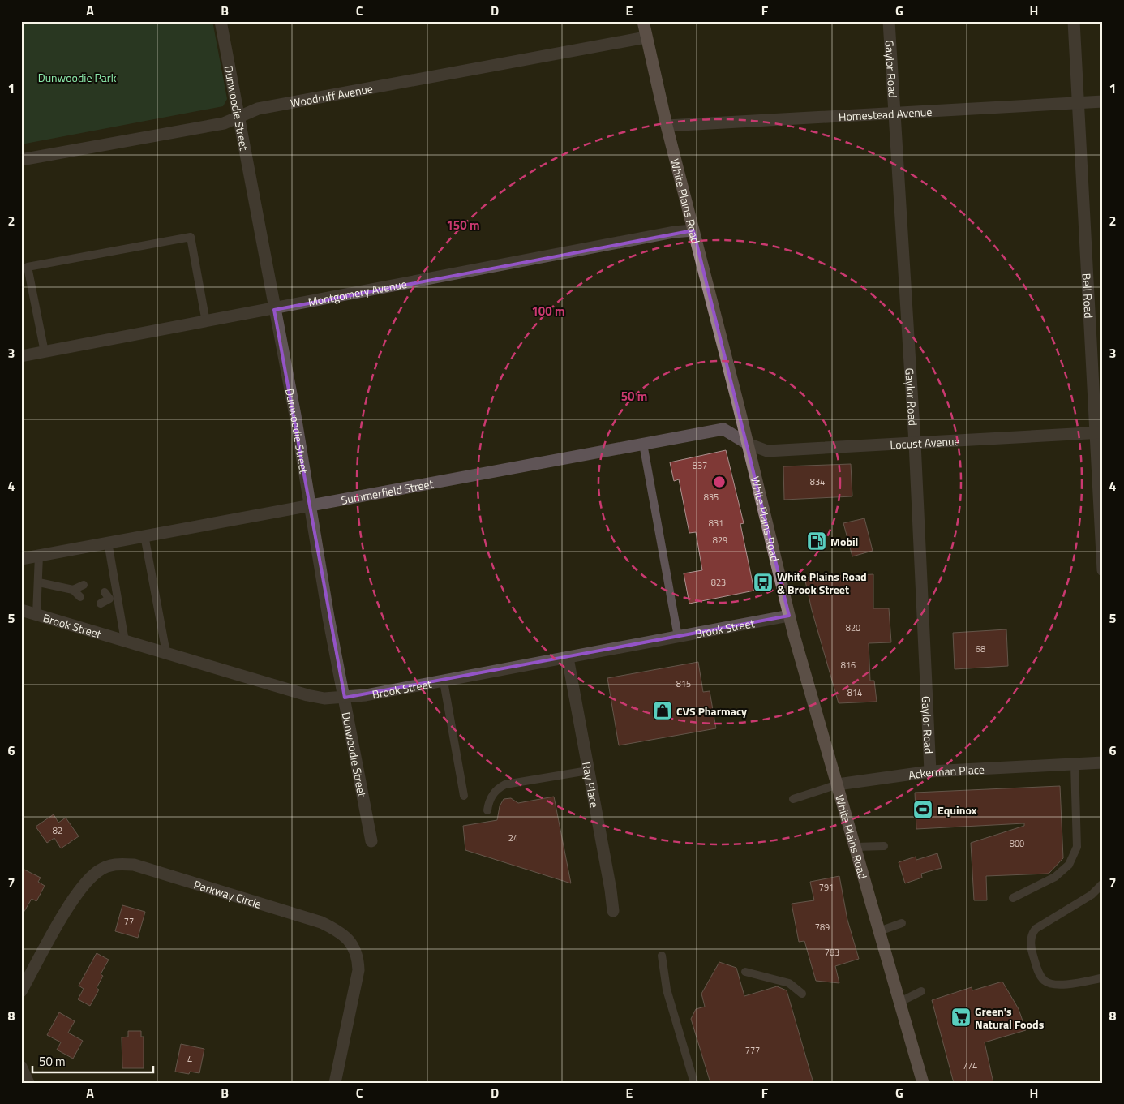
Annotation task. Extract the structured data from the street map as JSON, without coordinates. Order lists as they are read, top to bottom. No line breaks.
{"streets":{"main road":["White Plains Road"],"street":["Gaylor Road","Woodruff Avenue","Dunwoodie Street","Homestead Avenue","Montgomery Avenue","Bell Road","Locust Avenue","Summerfield Street","Brook Street","Ackerman Place","Ray Place","Parkway Circle"]},"crossings":[["Gaylor Road","Homestead Avenue"],["Gaylor Road","Locust Avenue"],["Gaylor Road","Ackerman Place"],["Woodruff Avenue","Dunwoodie Street"],["Woodruff Avenue","White Plains Road"],["Dunwoodie Street","Montgomery Avenue"],["Dunwoodie Street","Summerfield Street"],["Dunwoodie Street","Brook Street"],["Homestead Avenue","White Plains Road"],["Homestead Avenue","Bell Road"],["White Plains Road","Montgomery Avenue"],["White Plains Road","Locust Avenue"],["White Plains Road","Summerfield Street"],["White Plains Road","Brook Street"],["White Plains Road","Ackerman Place"],["Bell Road","Locust Avenue"],["Locust Avenue","Summerfield Street"],["Brook Street","Ray Place"]],"parks":["Dunwoodie Park"],"places":{"fuel station":["Mobil"],"bus stop":["White Plains Road & Brook Street"],"shop":["CVS Pharmacy"],"sports":["Equinox"],"supermarket":["Green's Natural Foods"]},"house_numbers":["837","834","835","831","829","823","820","68","816","815","814","82","24","800","791","77","789","783","777","4","774"],"scale_bar":"50 m","grid":{"columns":["A","B","C","D","E","F","G","H"],"rows":["1","2","3","4","5","6","7","8"]},"rings":["150 m","100 m","50 m"]}
